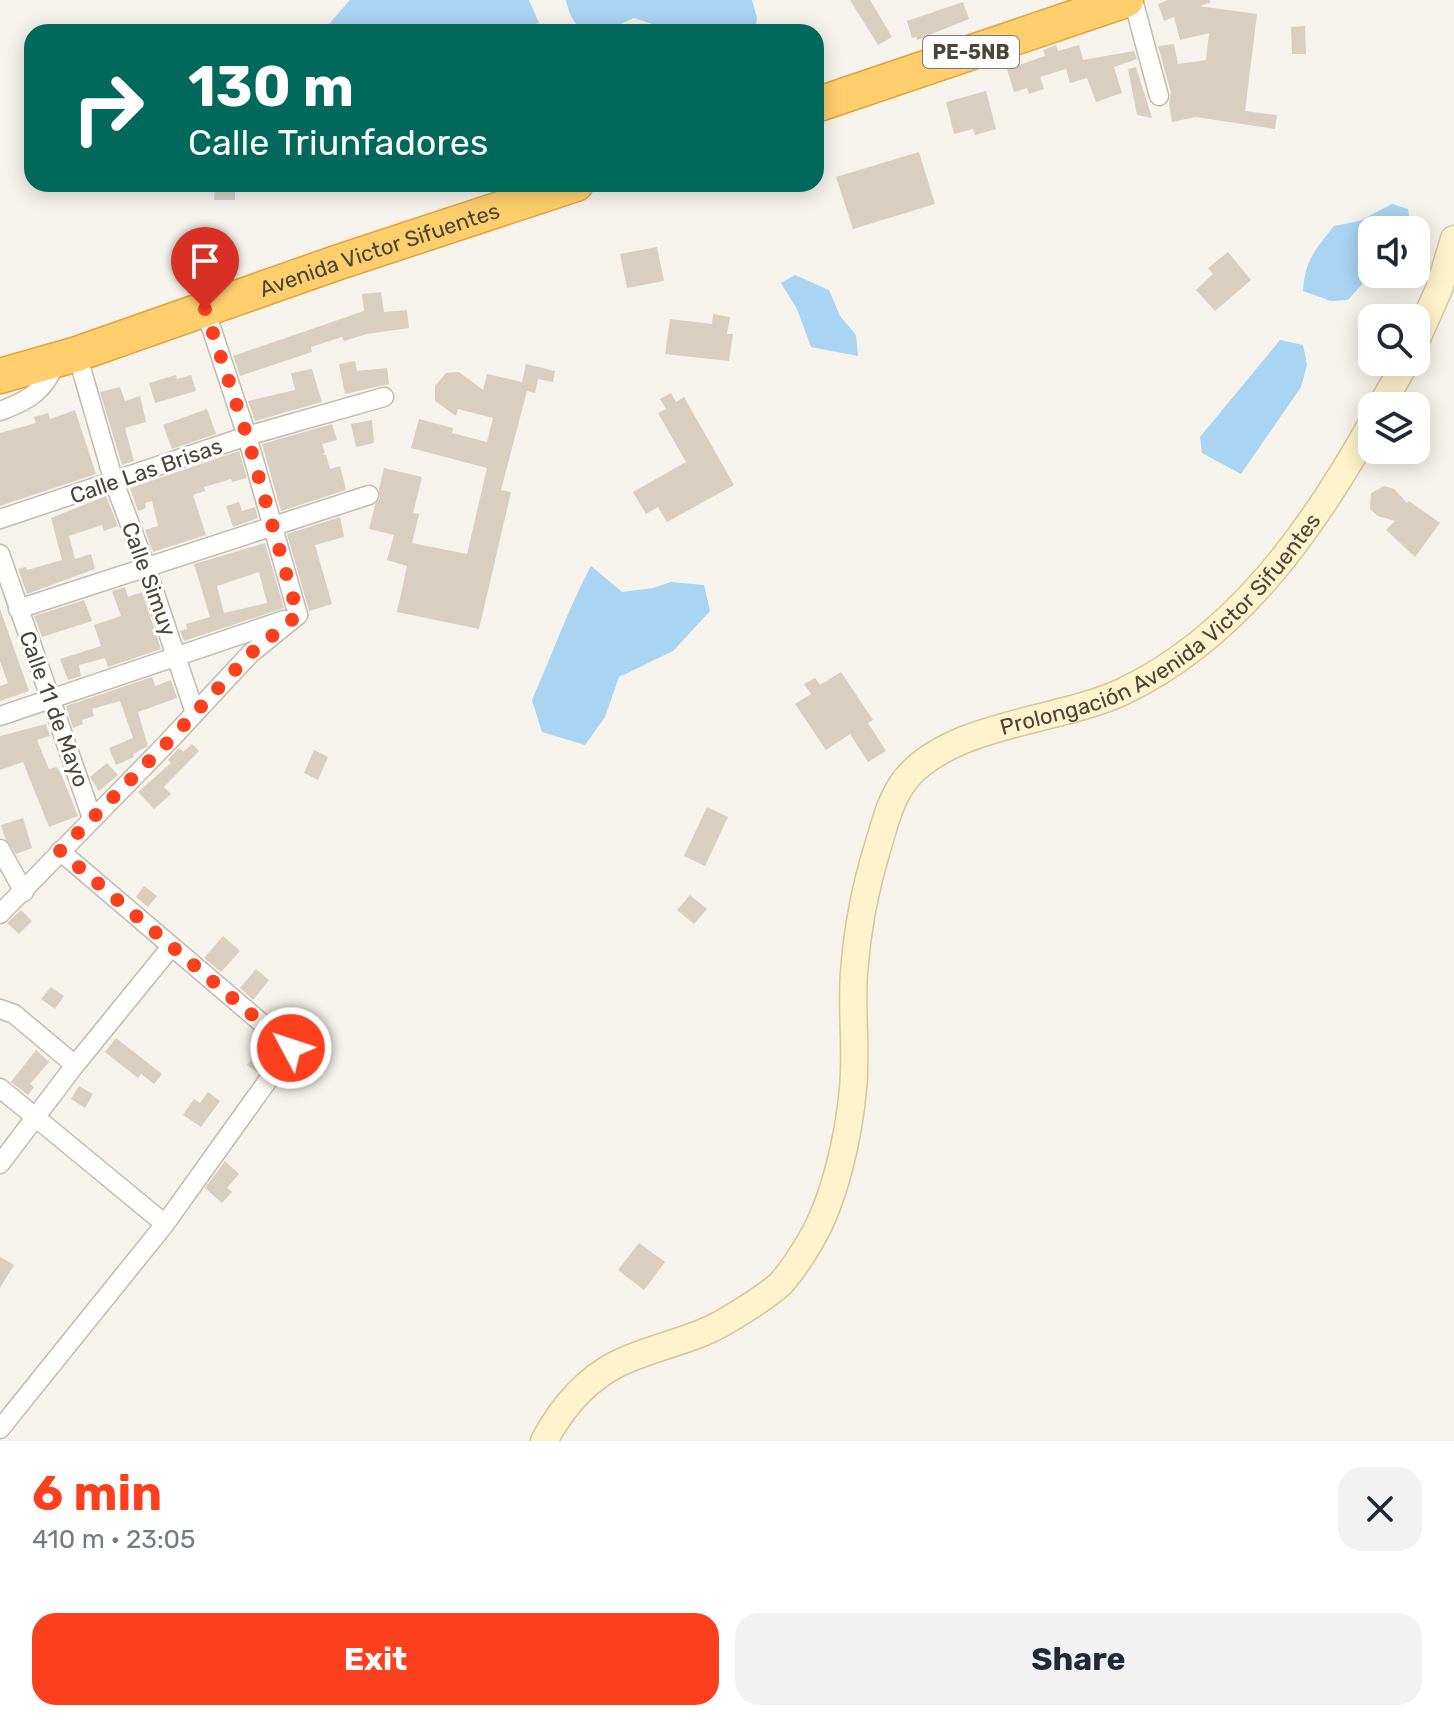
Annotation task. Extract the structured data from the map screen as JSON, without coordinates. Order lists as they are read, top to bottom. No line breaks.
{"streets":{"highway":["PE-5NB","Avenida Victor Sifuentes"],"street":["Calle Las Brisas","Calle Simuy","Prolongación Avenida Victor Sifuentes","Calle 11 de Mayo"]},"crossings":[["Avenida Victor Sifuentes","Calle Simuy"],["Calle Las Brisas","Calle Simuy"]],"page":{"turn":["130 m","Calle Triunfadores"],"heading":["6 min","410 m · 23:05"],"buttons":["Exit","Share"]}}
